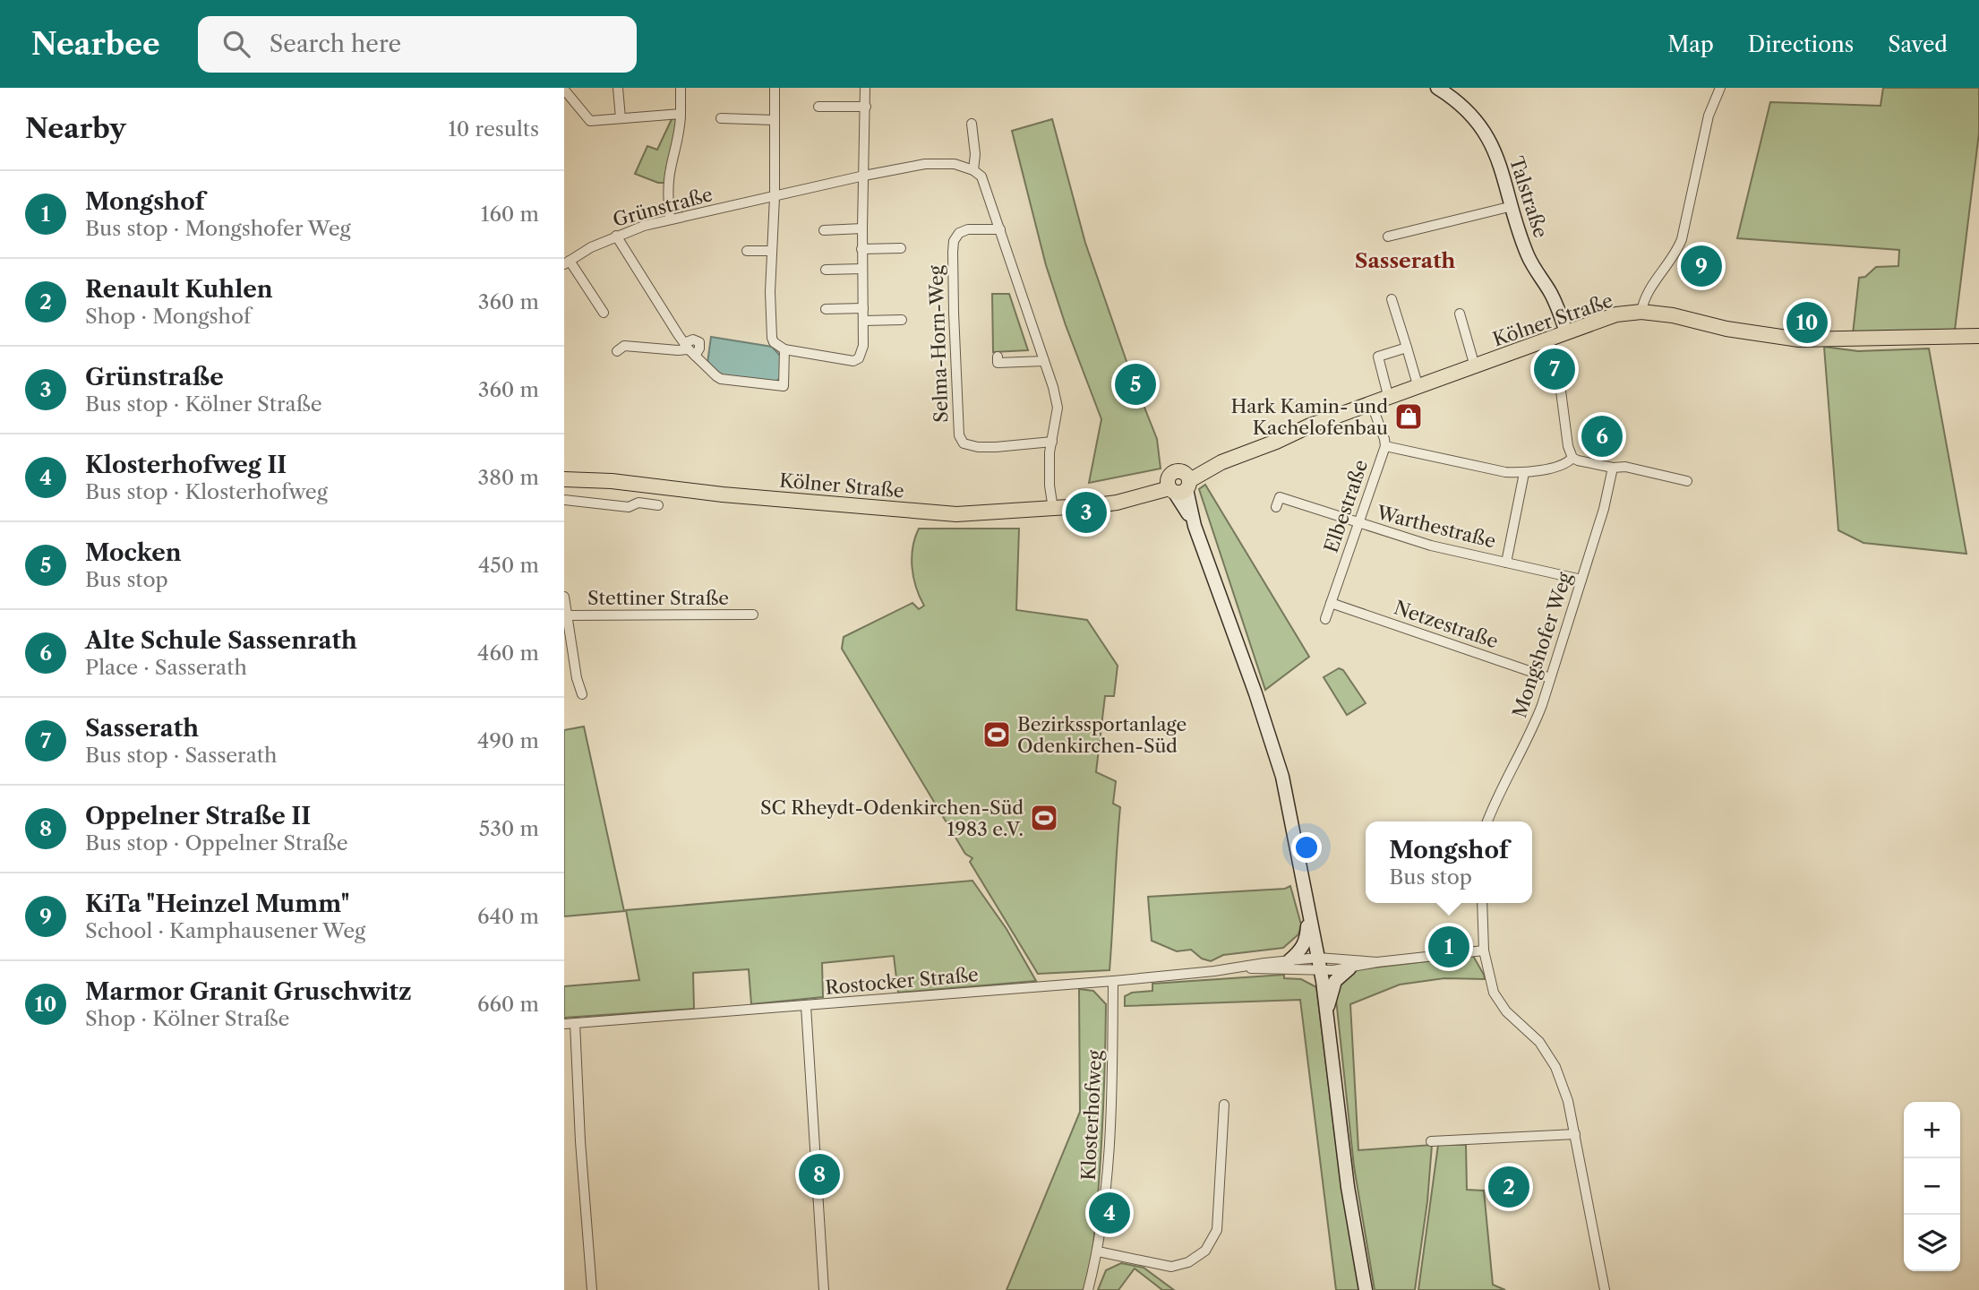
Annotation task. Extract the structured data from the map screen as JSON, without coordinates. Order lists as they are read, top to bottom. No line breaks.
{"streets":{"main road":["Talstraße","Kölner Straße"],"street":["Grünstraße","Selma-Horn-Weg","Elbestraße","Warthestraße","Stettiner Straße","Netzestraße","Mongshofer Weg","Rostocker Straße","Klosterhofweg"]},"crossings":[["Talstraße","Kölner Straße"],["Kölner Straße","Elbestraße"],["Elbestraße","Warthestraße"],["Elbestraße","Netzestraße"],["Warthestraße","Mongshofer Weg"],["Netzestraße","Mongshofer Weg"],["Rostocker Straße","Klosterhofweg"]],"districts":["Sasserath"],"places":{"shop":["Hark Kamin- und Kachelofenbau"],"sports":["Bezirkssportanlage Odenkirchen-Süd","SC Rheydt-Odenkirchen-Süd 1983 e.V."]},"page":{"header":"Nearbee","search":"Search here","nav":["Map","Directions","Saved"],"heading":["Nearby","10 results"],"list":[{"mark":"1","name":"Mongshof","note":"Bus stop · Mongshofer Weg","value":"160 m"},{"mark":"2","name":"Renault Kuhlen","note":"Shop · Mongshof","value":"360 m"},{"mark":"3","name":"Grünstraße","note":"Bus stop · Kölner Straße","value":"360 m"},{"mark":"4","name":"Klosterhofweg II","note":"Bus stop · Klosterhofweg","value":"380 m"},{"mark":"5","name":"Mocken","note":"Bus stop","value":"450 m"},{"mark":"6","name":"Alte Schule Sassenrath","note":"Place · Sasserath","value":"460 m"},{"mark":"7","name":"Sasserath","note":"Bus stop · Sasserath","value":"490 m"},{"mark":"8","name":"Oppelner Straße II","note":"Bus stop · Oppelner Straße","value":"530 m"},{"mark":"9","name":"KiTa \"Heinzel Mumm\"","note":"School · Kamphausener Weg","value":"640 m"},{"mark":"10","name":"Marmor Granit Gruschwitz","note":"Shop · Kölner Straße","value":"660 m"}],"pins":["9","10","7","5","6","3","1","8","2","4"],"popup":["Mongshof","Bus stop"],"map_buttons":["+","−"]}}
